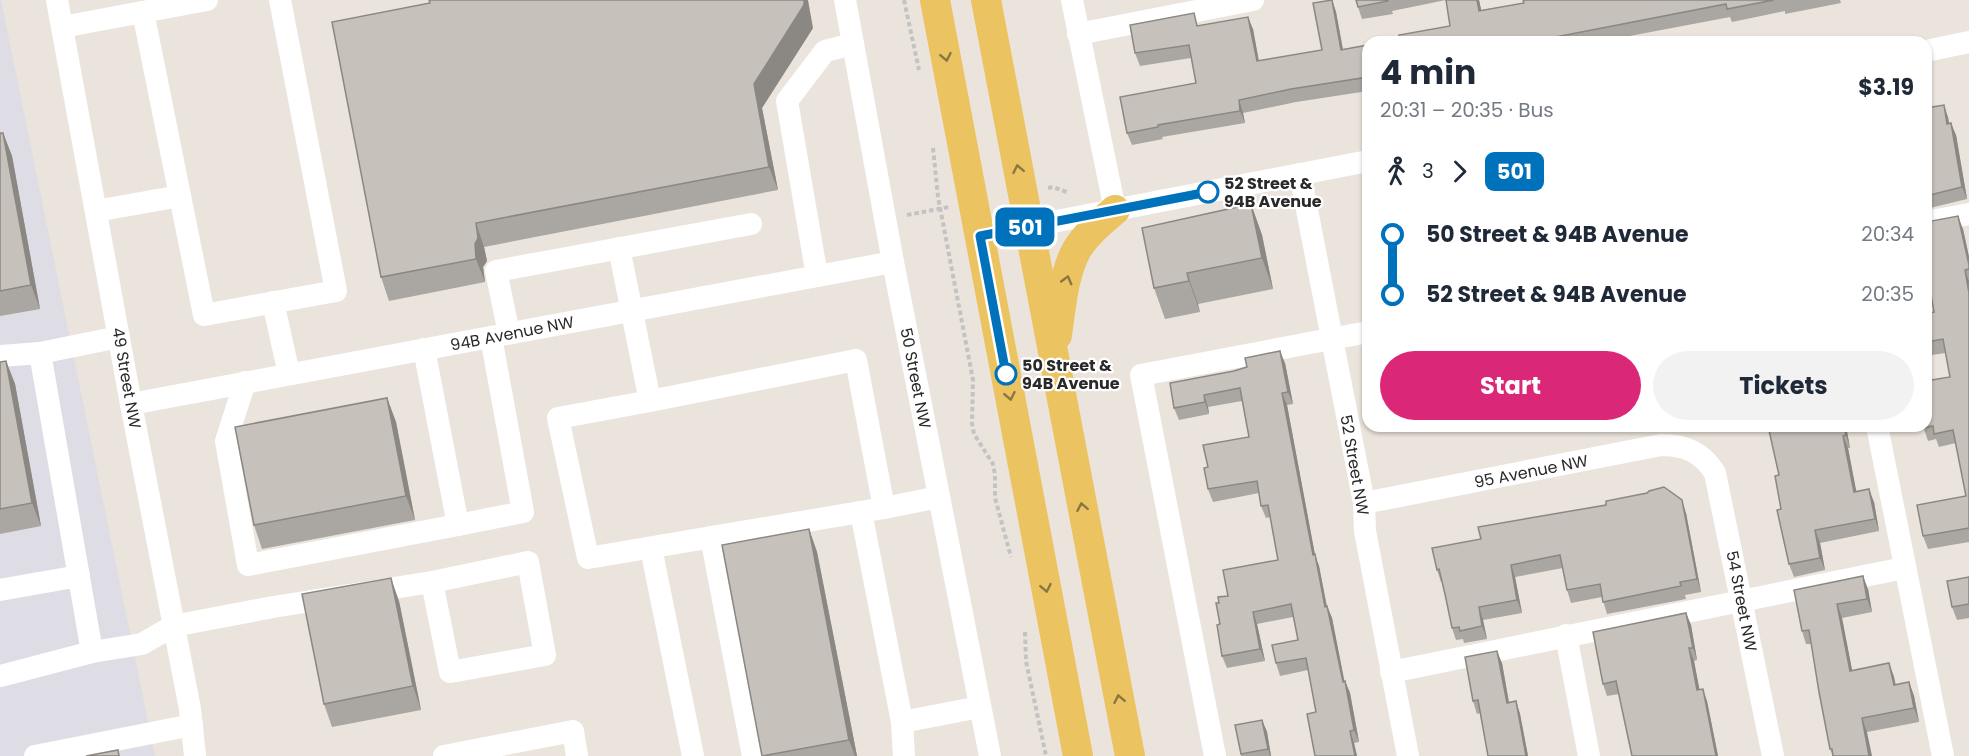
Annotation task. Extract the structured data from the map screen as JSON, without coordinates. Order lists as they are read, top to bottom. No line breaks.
{"streets":{"street":["94B Avenue NW","49 Street NW","50 Street NW","52 Street NW","95 Avenue NW","54 Street NW"]},"crossings":[["94B Avenue NW","49 Street NW"],["94B Avenue NW","50 Street NW"],["52 Street NW","95 Avenue NW"],["95 Avenue NW","54 Street NW"]],"places":["52 Street & 94B Avenue","50 Street & 94B Avenue"],"lines":["bus line 501"],"page":{"on_map":"501","heading":["4 min","20:31 – 20:35 · Bus","$3.19"],"legs":["3","501"],"list":[{"name":"50 Street & 94B Avenue","value":"20:34"},{"name":"52 Street & 94B Avenue","value":"20:35"}],"buttons":["Start","Tickets"]}}
